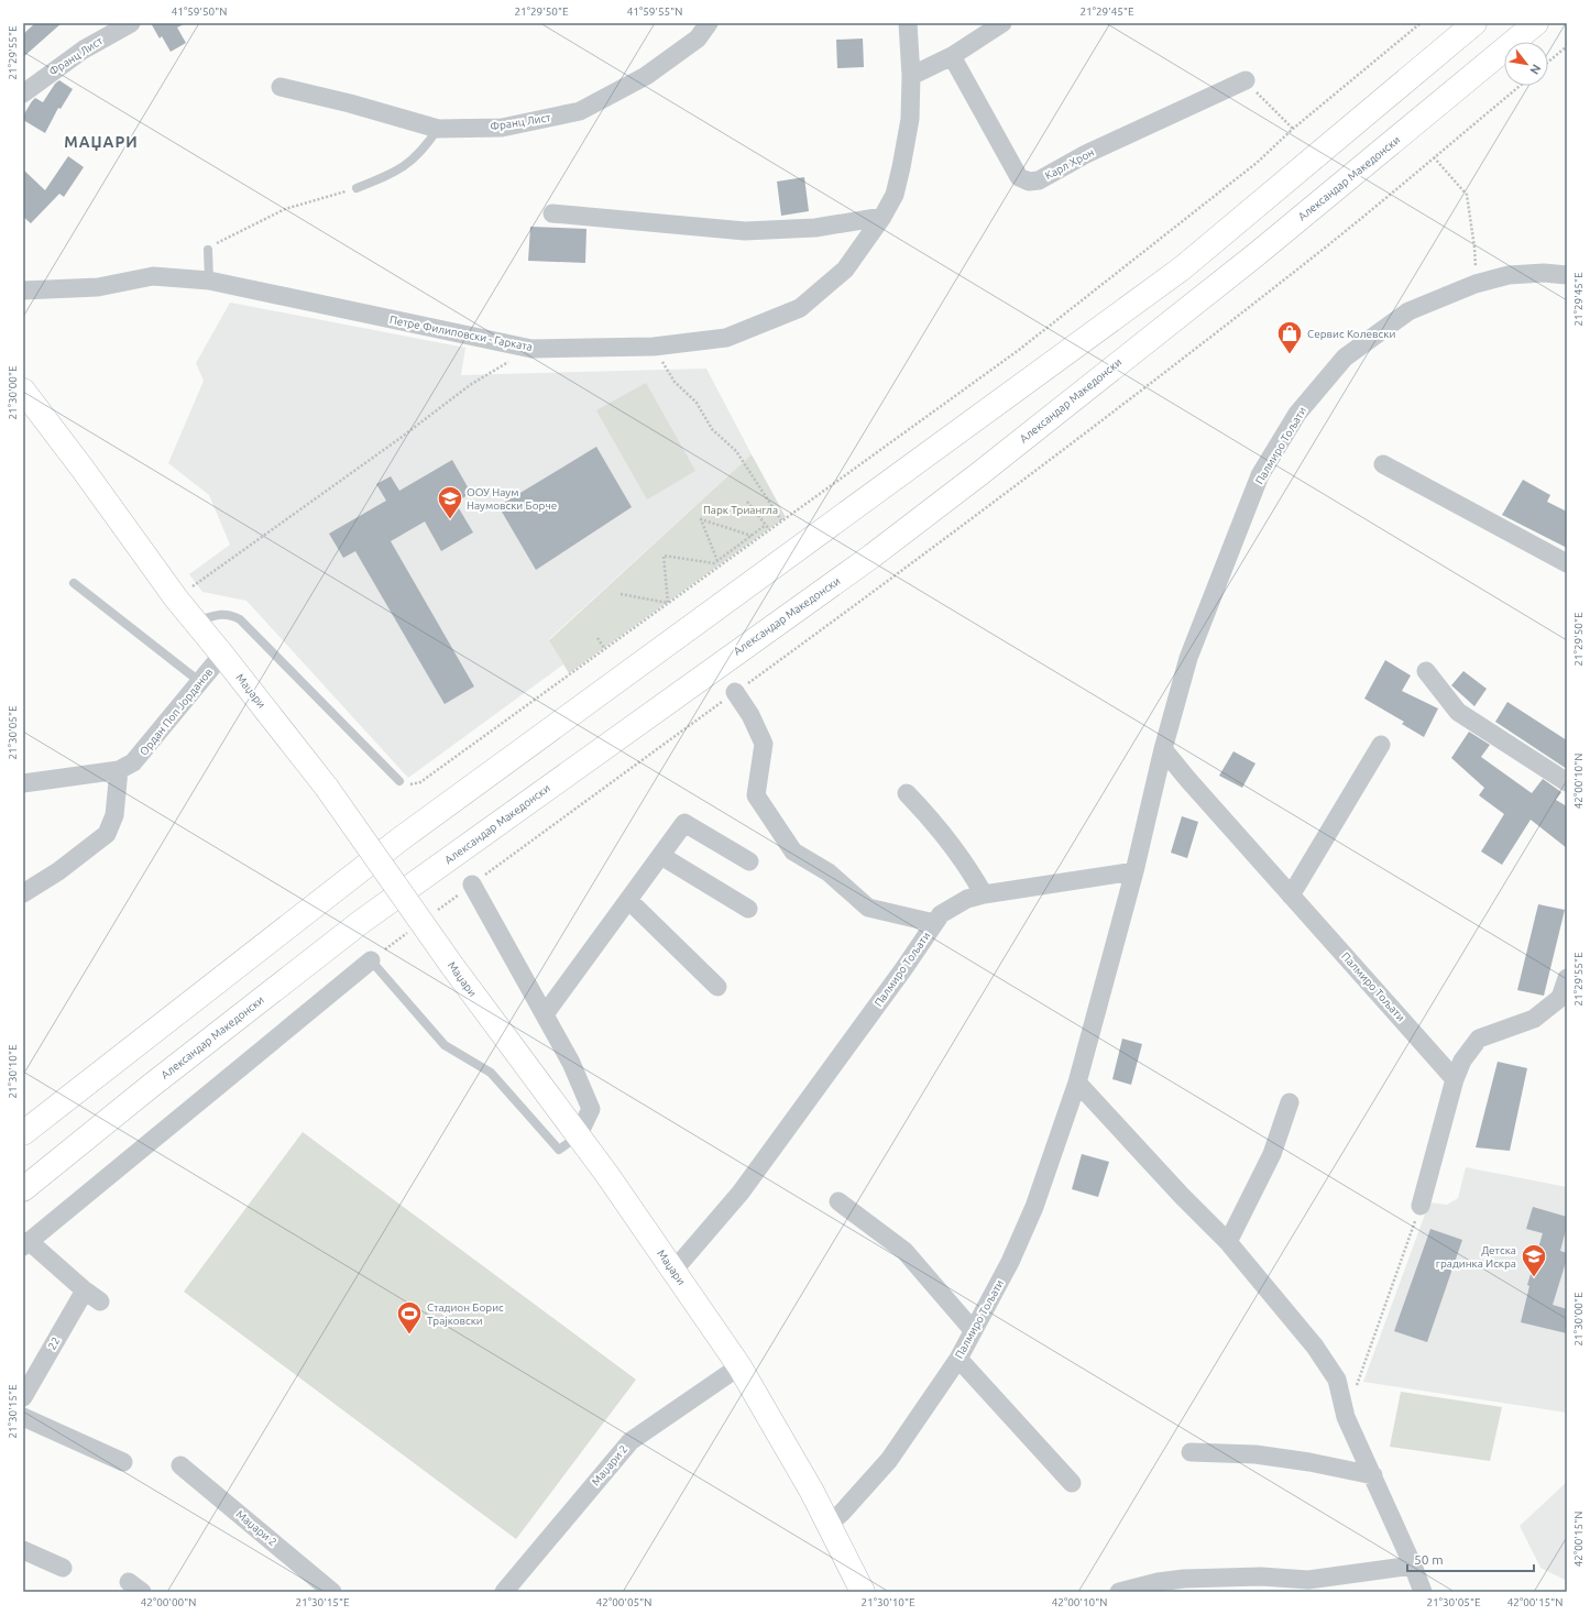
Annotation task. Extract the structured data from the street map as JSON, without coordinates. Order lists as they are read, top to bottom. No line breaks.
{"streets":{"street":["Франц Лист","Карл Хрон","Александар Македонски","Петре Филиповски - Гарката","Палмиро Тољати","Маџари","Ордан Поп Јорданов","22","Маџари 2"]},"crossings":[["Палмиро Тољати","Маџари"],["Маџари","Ордан Поп Јорданов"],["Маџари","Маџари 2"]],"districts":["МАЏАРИ"],"parks":["Парк Триангла"],"places":{"shop":["Сервис Колевски"],"school or university":["ООУ Наум Наумовски Борче","Детска градинка Искра"],"sports":["Стадион Борис Трајковски"]},"scale_bar":"50 m","north":"bottom right","coordinates":["41°59'50\"N","21°29'50\"E","41°59'55\"N","21°29'45\"E","21°29'55\"E","21°30'00\"E","21°30'05\"E","42°00'10\"N","21°30'10\"E","21°30'15\"E","42°00'15\"N","42°00'00\"N","42°00'05\"N"]}
